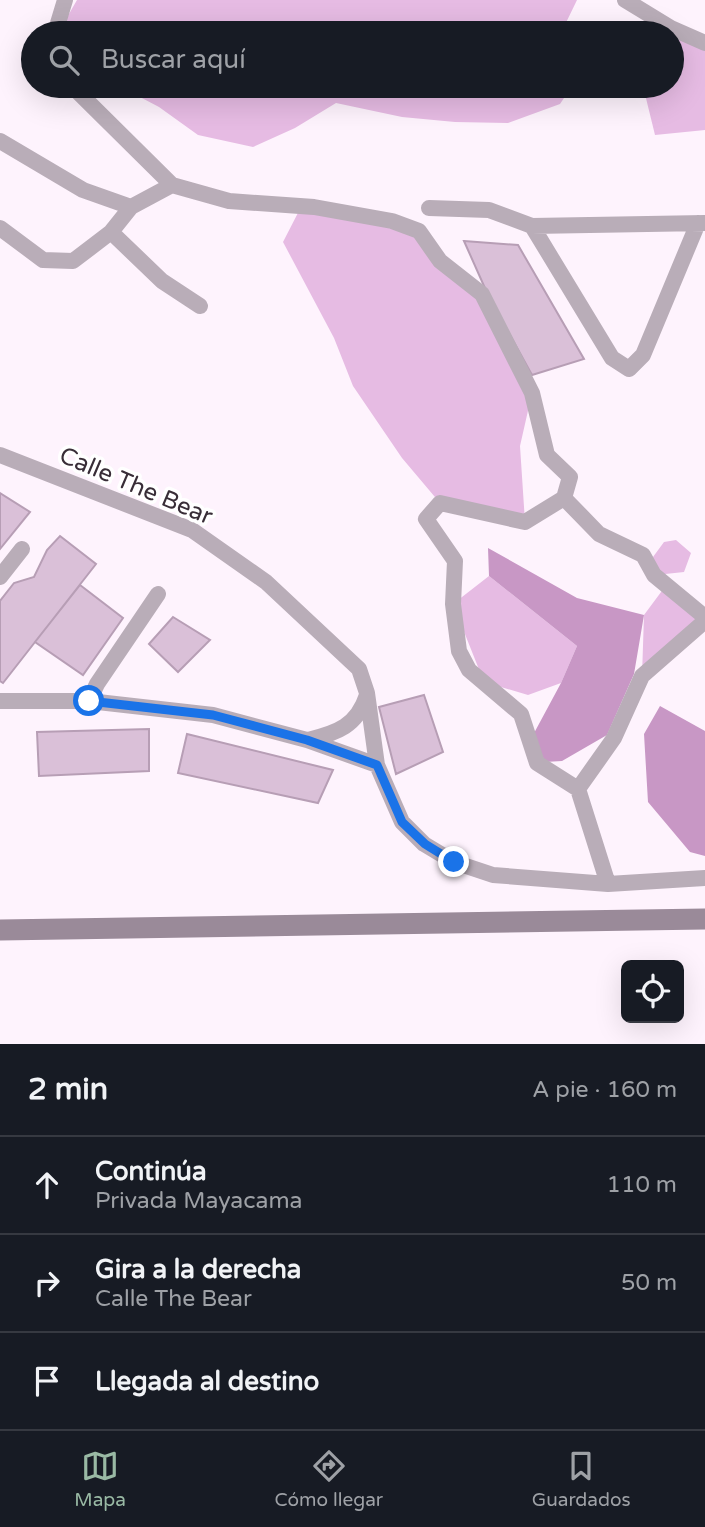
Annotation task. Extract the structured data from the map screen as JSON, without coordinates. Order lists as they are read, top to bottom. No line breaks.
{"streets":{"street":["Calle The Bear"]},"page":{"search":"Buscar aquí","heading":["2 min","A pie · 160 m"],"list":[["Continúa","Privada Mayacama","110 m"],["Gira a la derecha","Calle The Bear","50 m"],"Llegada al destino"],"nav":["Mapa","Cómo llegar","Guardados"]}}
